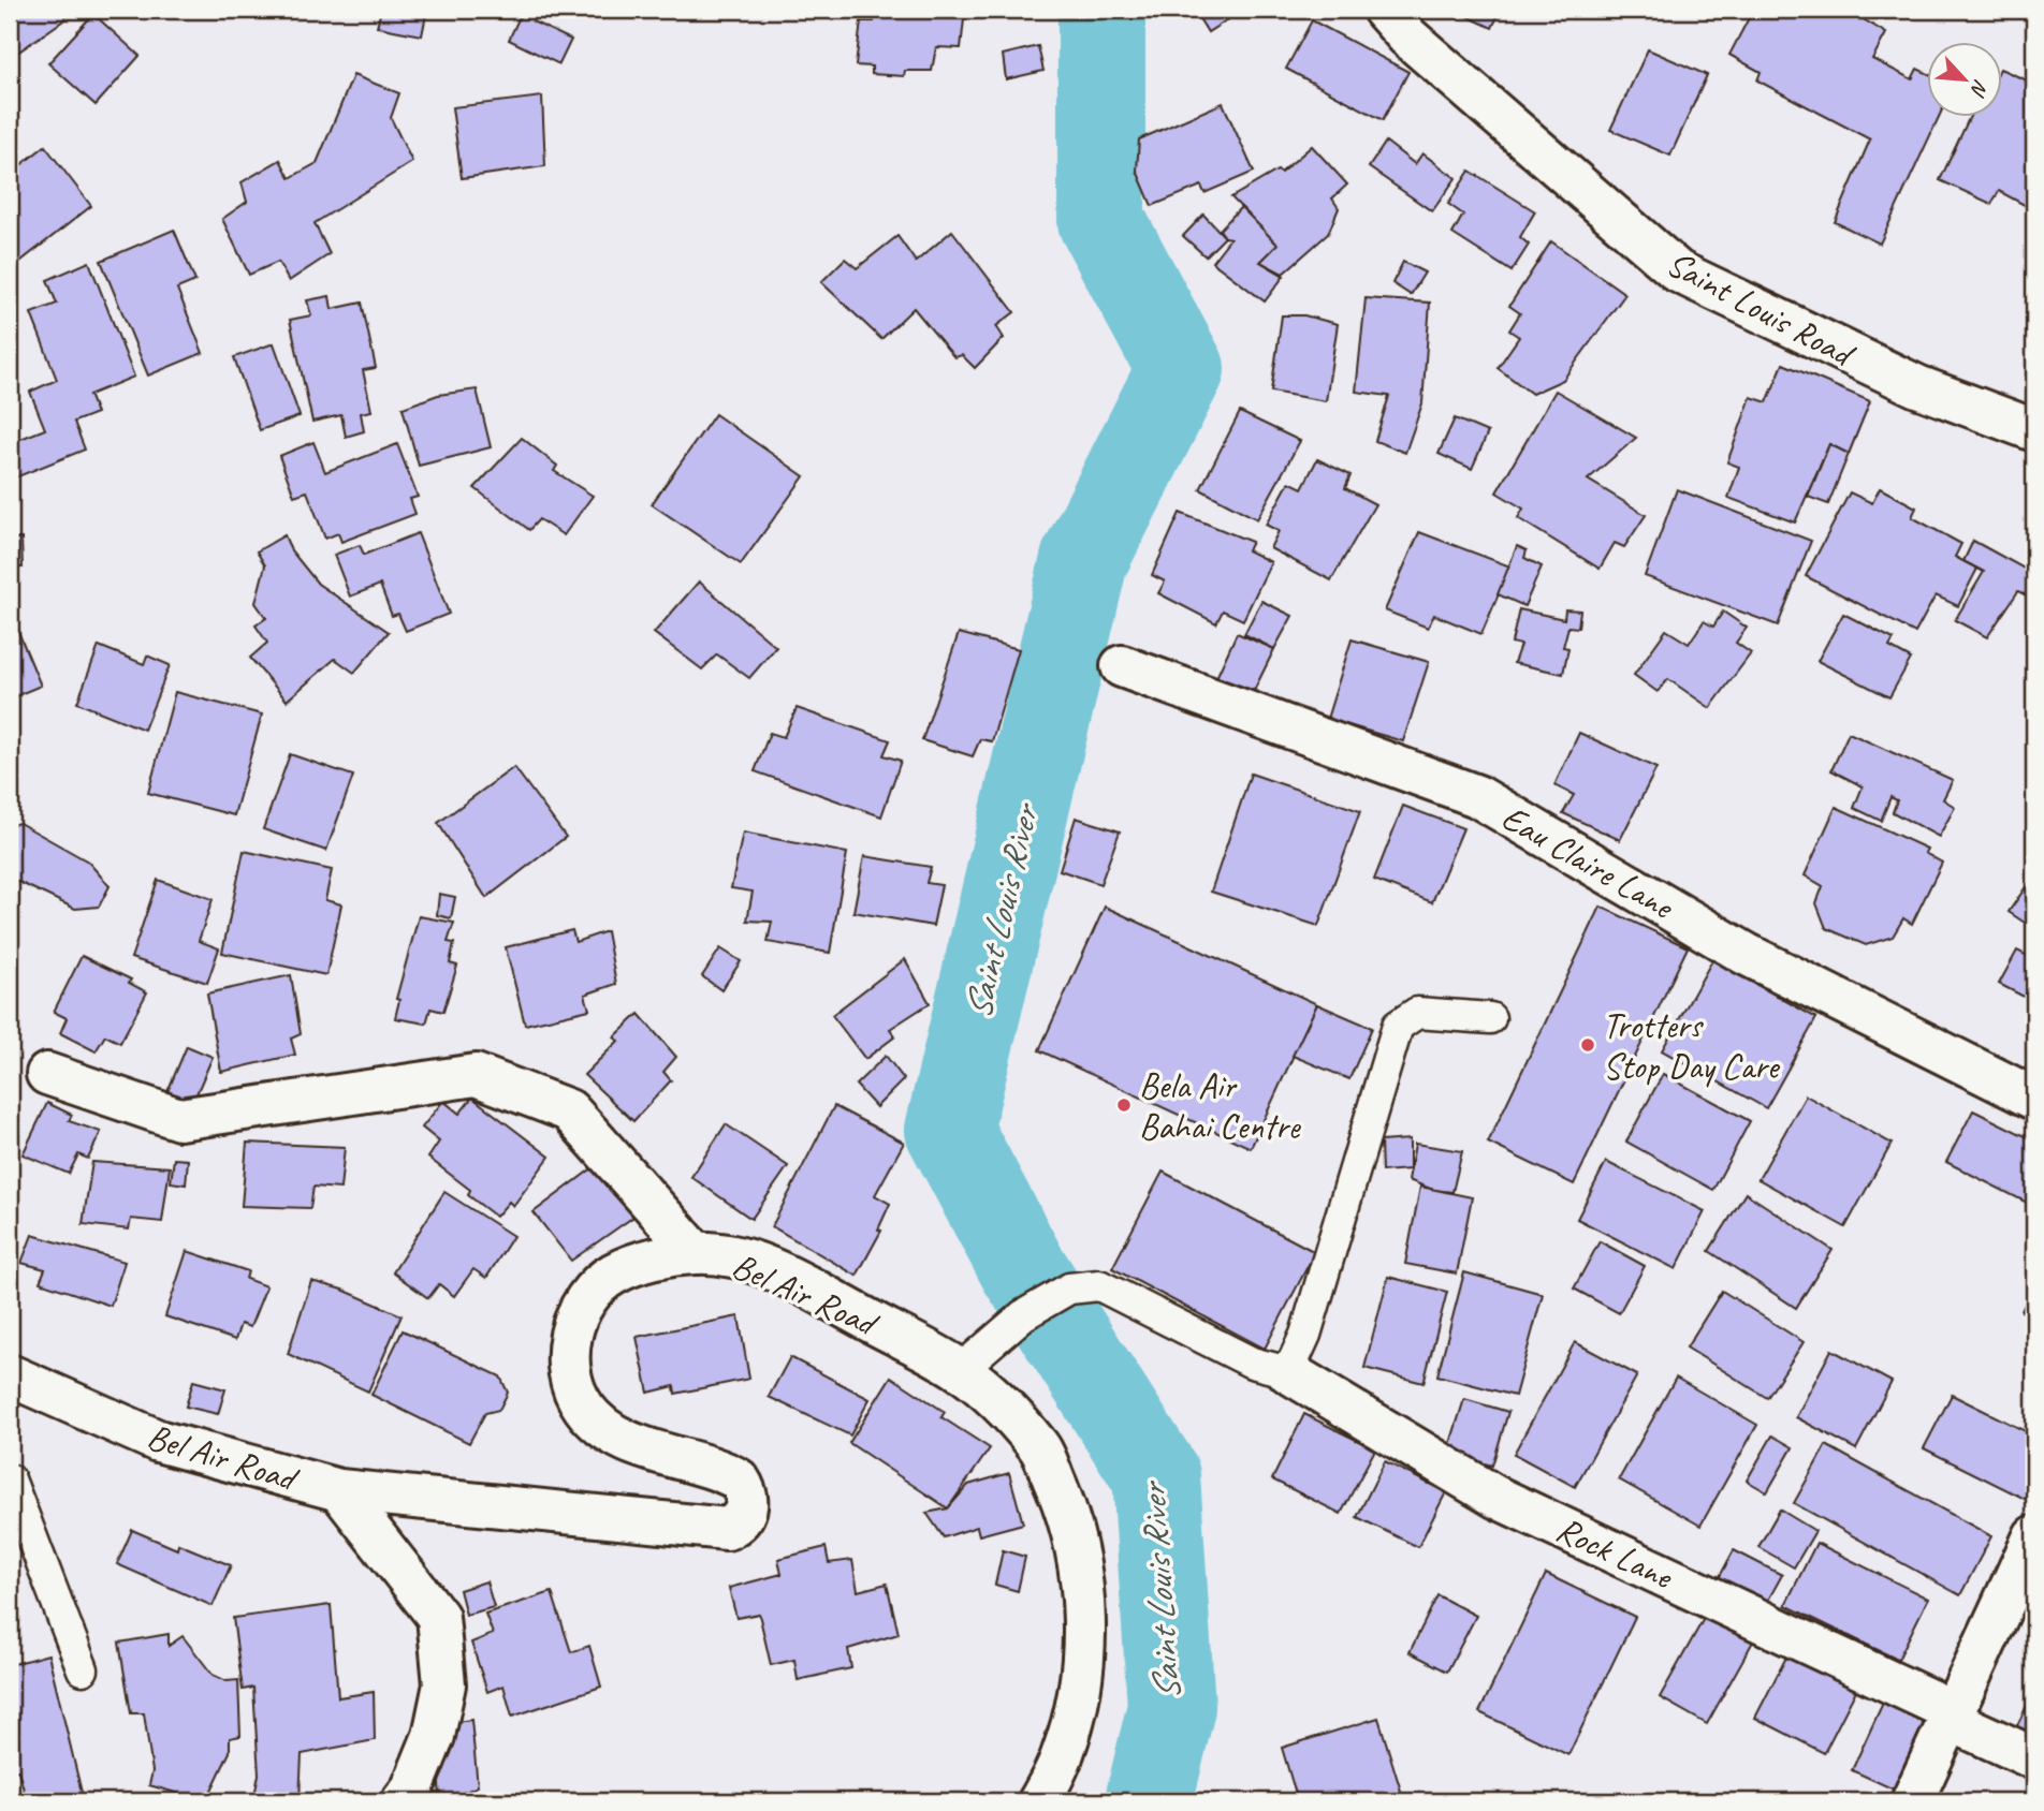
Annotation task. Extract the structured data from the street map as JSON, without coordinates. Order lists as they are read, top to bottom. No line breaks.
{"streets":{"main road":["Saint Louis Road","Eau Claire Lane","Bel Air Road","Rock Lane"]},"water":["Saint Louis River"],"places":["Trotters Stop Day Care","Bela Air Bahai Centre"],"north":"bottom right"}
